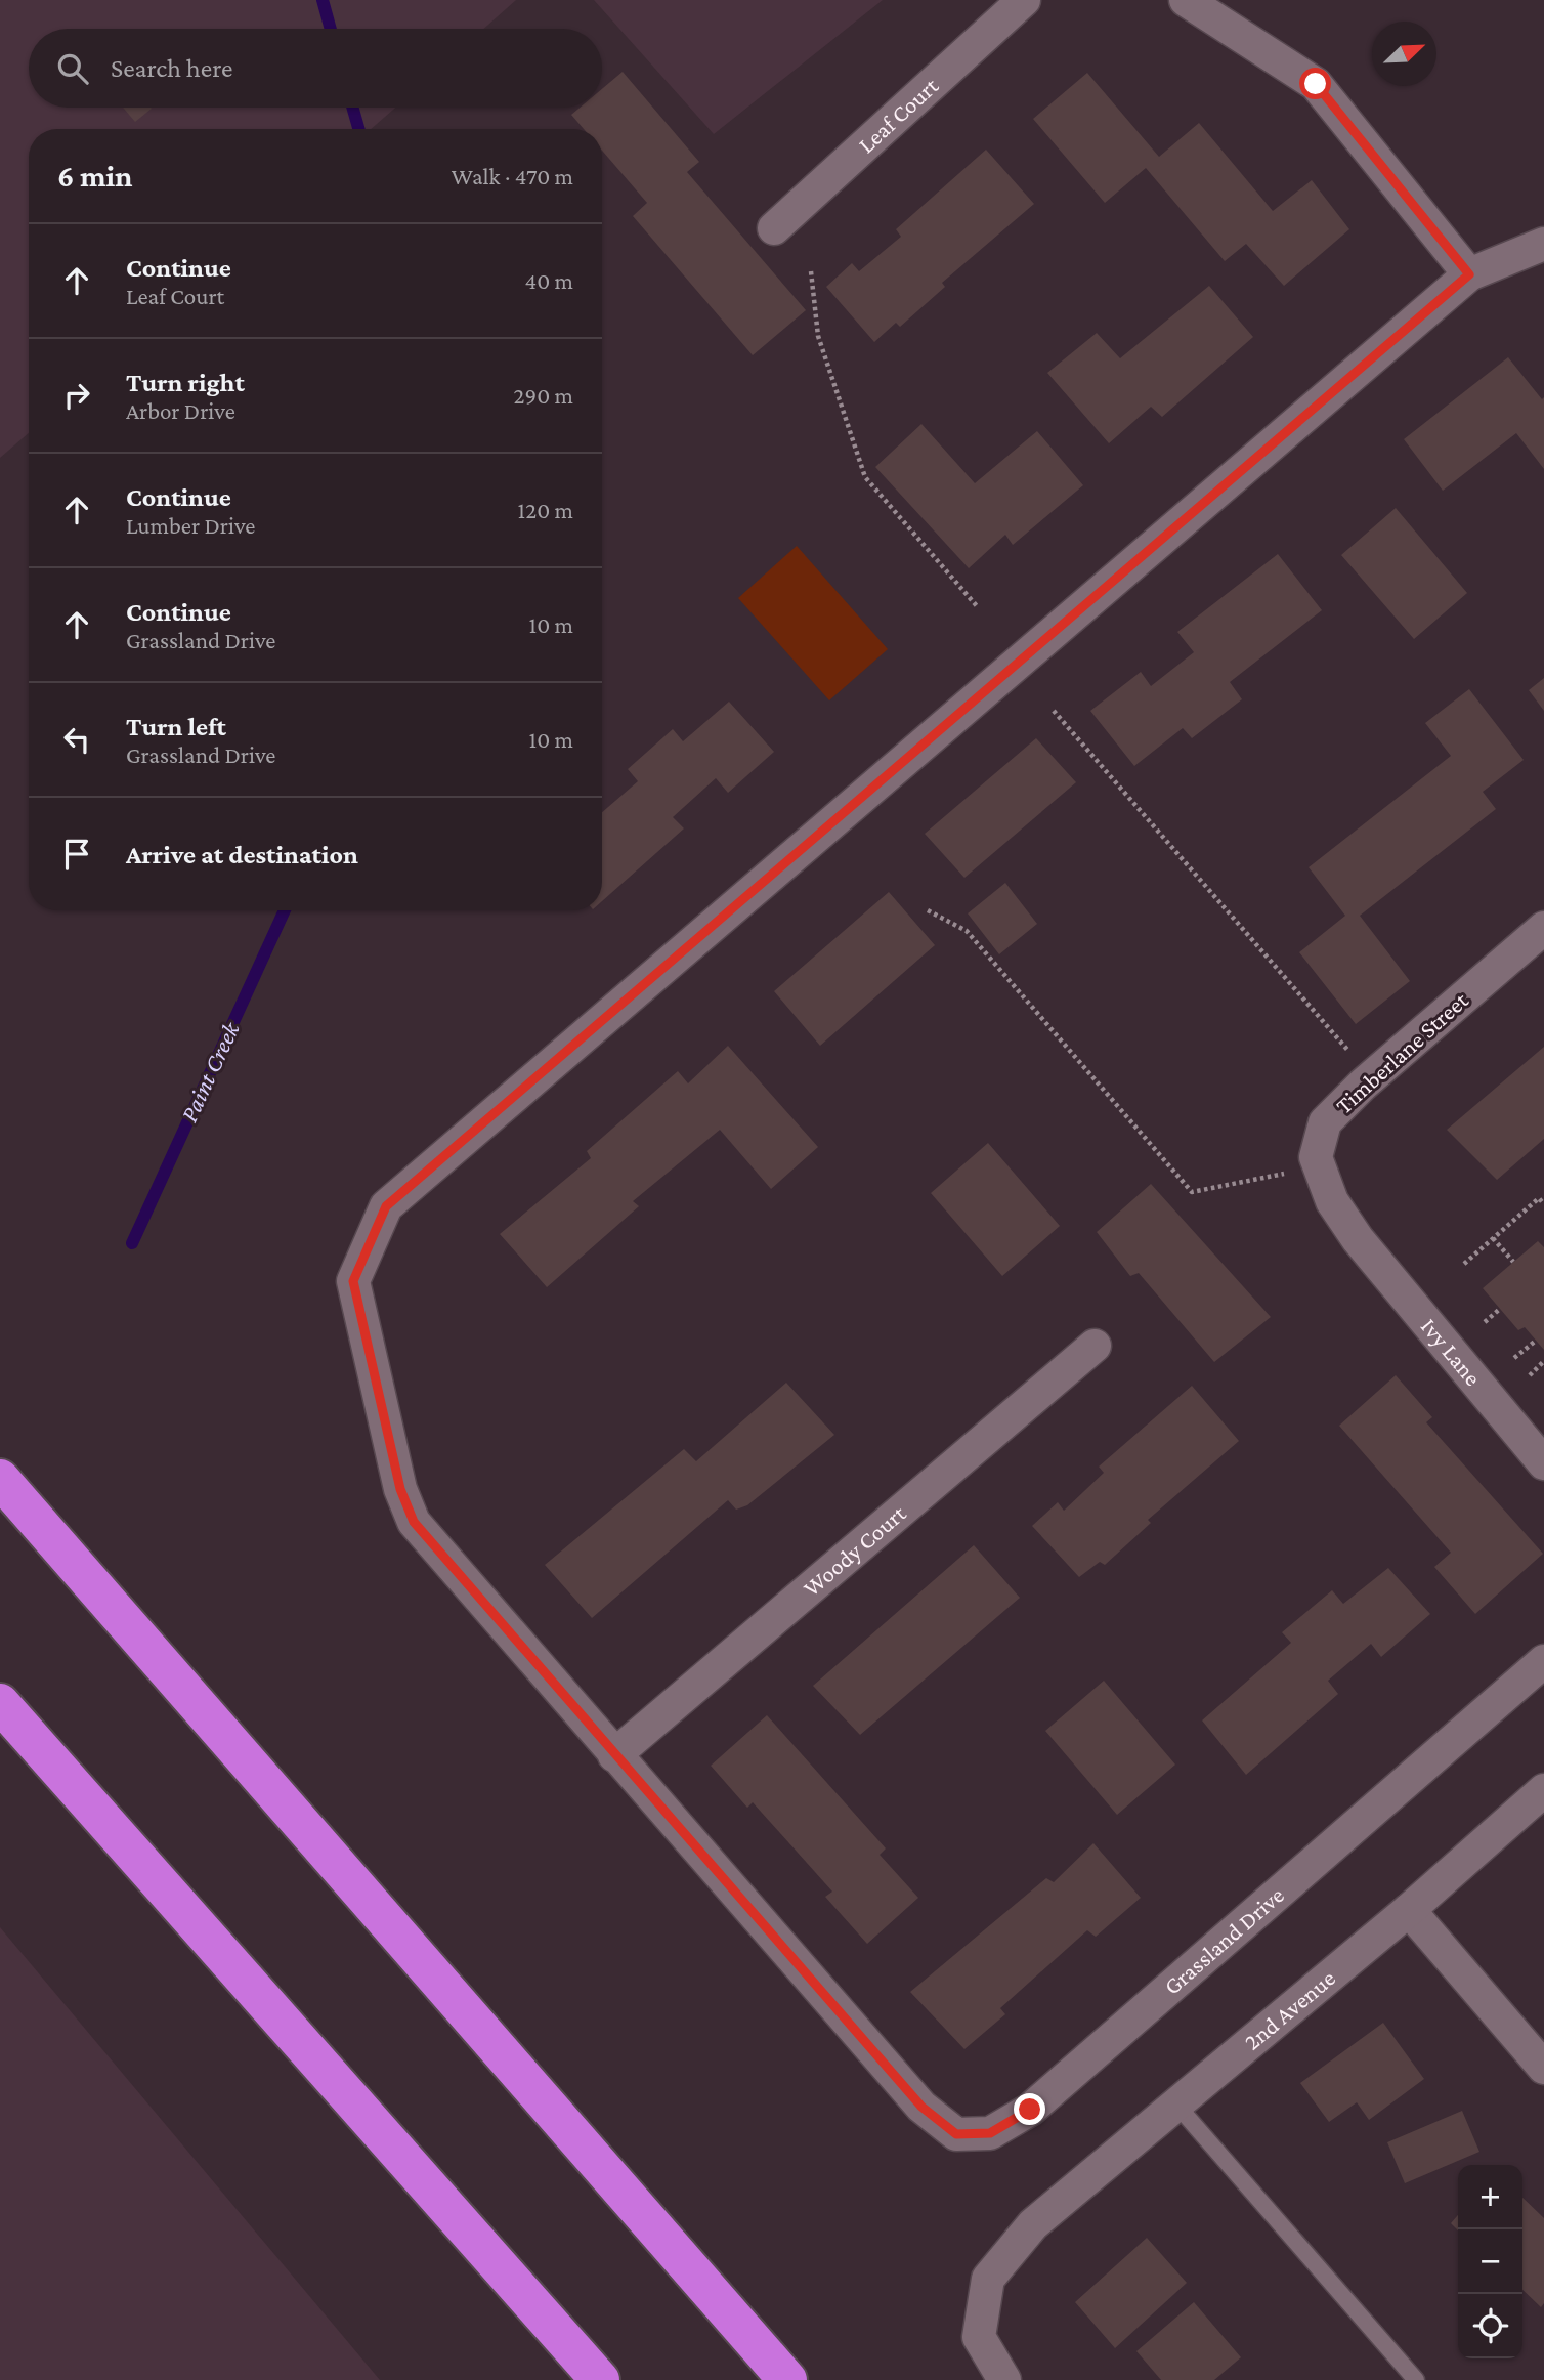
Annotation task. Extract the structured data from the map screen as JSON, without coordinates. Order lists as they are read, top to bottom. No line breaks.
{"streets":{"street":["Leaf Court","Timberlane Street","Ivy Lane","Woody Court","Grassland Drive","2nd Avenue"]},"crossings":[["Timberlane Street","Ivy Lane"],["Woody Court","Grassland Drive"]],"water":["Paint Creek"],"north":"top right","page":{"search":"Search here","heading":["6 min","Walk · 470 m"],"list":[["Continue","Leaf Court","40 m"],["Turn right","Arbor Drive","290 m"],["Continue","Lumber Drive","120 m"],["Continue","Grassland Drive","10 m"],["Turn left","Grassland Drive","10 m"],"Arrive at destination"],"map_buttons":["+","−"]}}
